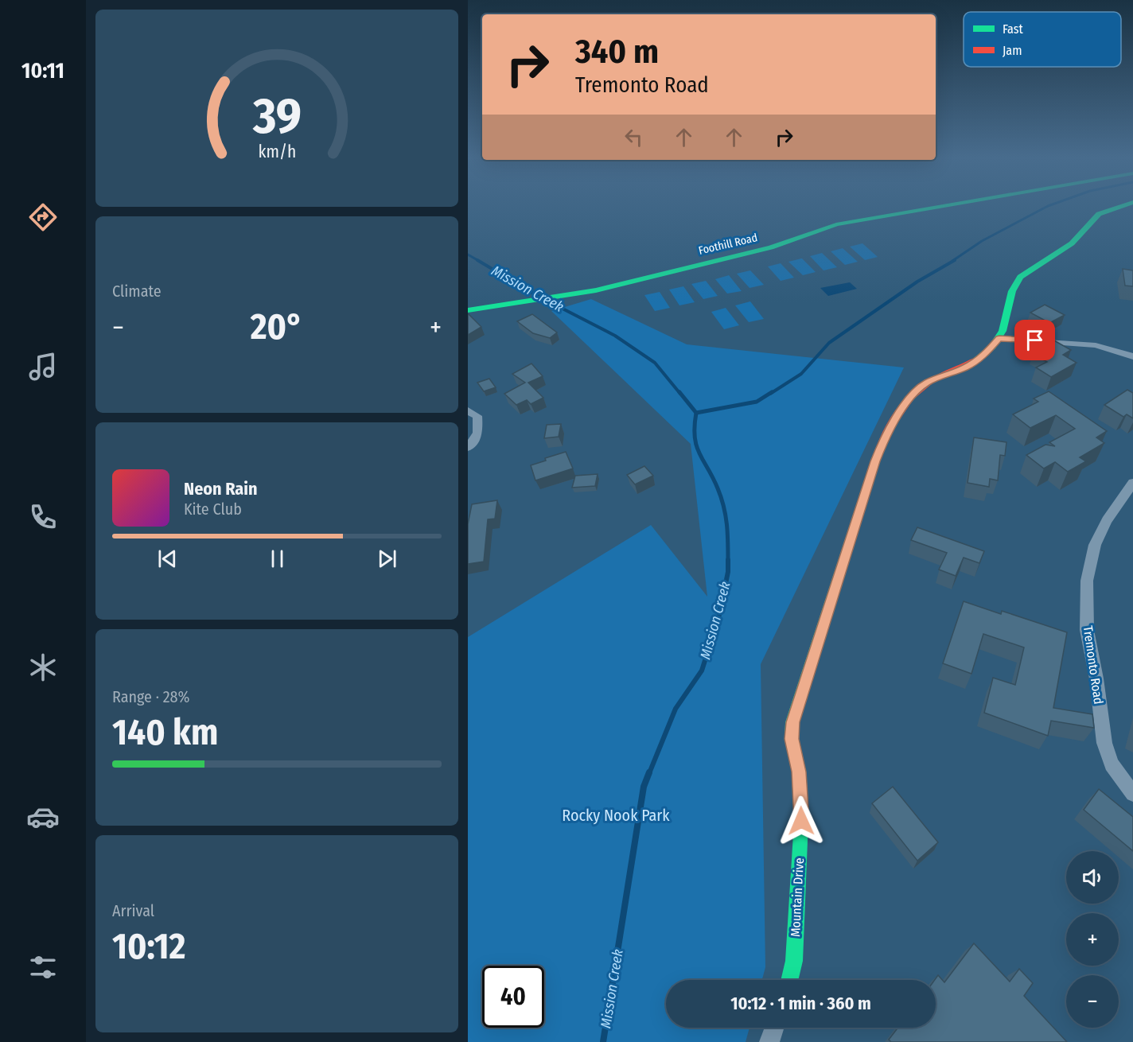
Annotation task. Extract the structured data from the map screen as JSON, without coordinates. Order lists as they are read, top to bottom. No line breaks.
{"streets":{"street":["Foothill Road","Tremonto Road","Mountain Drive"]},"water":["Mission Creek"],"parks":["Rocky Nook Park"],"legend":["Fast","Jam"],"page":{"tabs":"10:11","turn":["340 m","Tremonto Road"],"tile":["Climate",["Range · 28%","140 km"],["Arrival","10:12"]],"heat":["−","20°","+"],"song":["Neon Rain","Kite Club"],"map_buttons":["+","−"],"limit":"40","trip":"10:12 · 1 min · 360 m","gauge":["39","km/h"]}}
